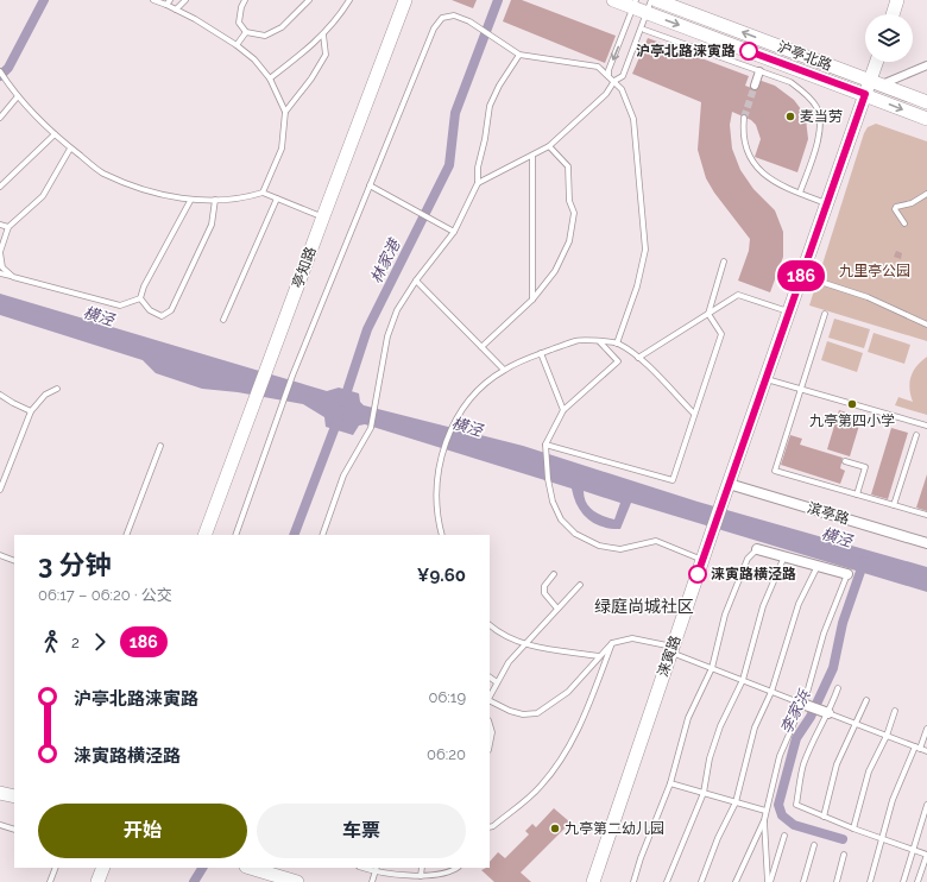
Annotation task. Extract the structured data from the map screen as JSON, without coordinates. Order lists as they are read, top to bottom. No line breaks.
{"streets":{"street":["沪亭北路","亭知路","滨亭路","涞寅路"]},"crossings":[["沪亭北路","涞寅路"],["滨亭路","涞寅路"]],"districts":["绿庭尚城社区"],"water":["林家港","横泾","李家浜"],"parks":["九里亭公园"],"places":["沪亭北路涞寅路","麦当劳","九亭第四小学","涞寅路横泾路","九亭第二幼儿园"],"lines":["bus line 186"],"page":{"on_map":"186","heading":["3 分钟","06:17 – 06:20 · 公交","¥9.60"],"legs":["2","186"],"list":[{"name":"沪亭北路涞寅路","value":"06:19"},{"name":"涞寅路横泾路","value":"06:20"}],"buttons":["开始","车票"]}}
